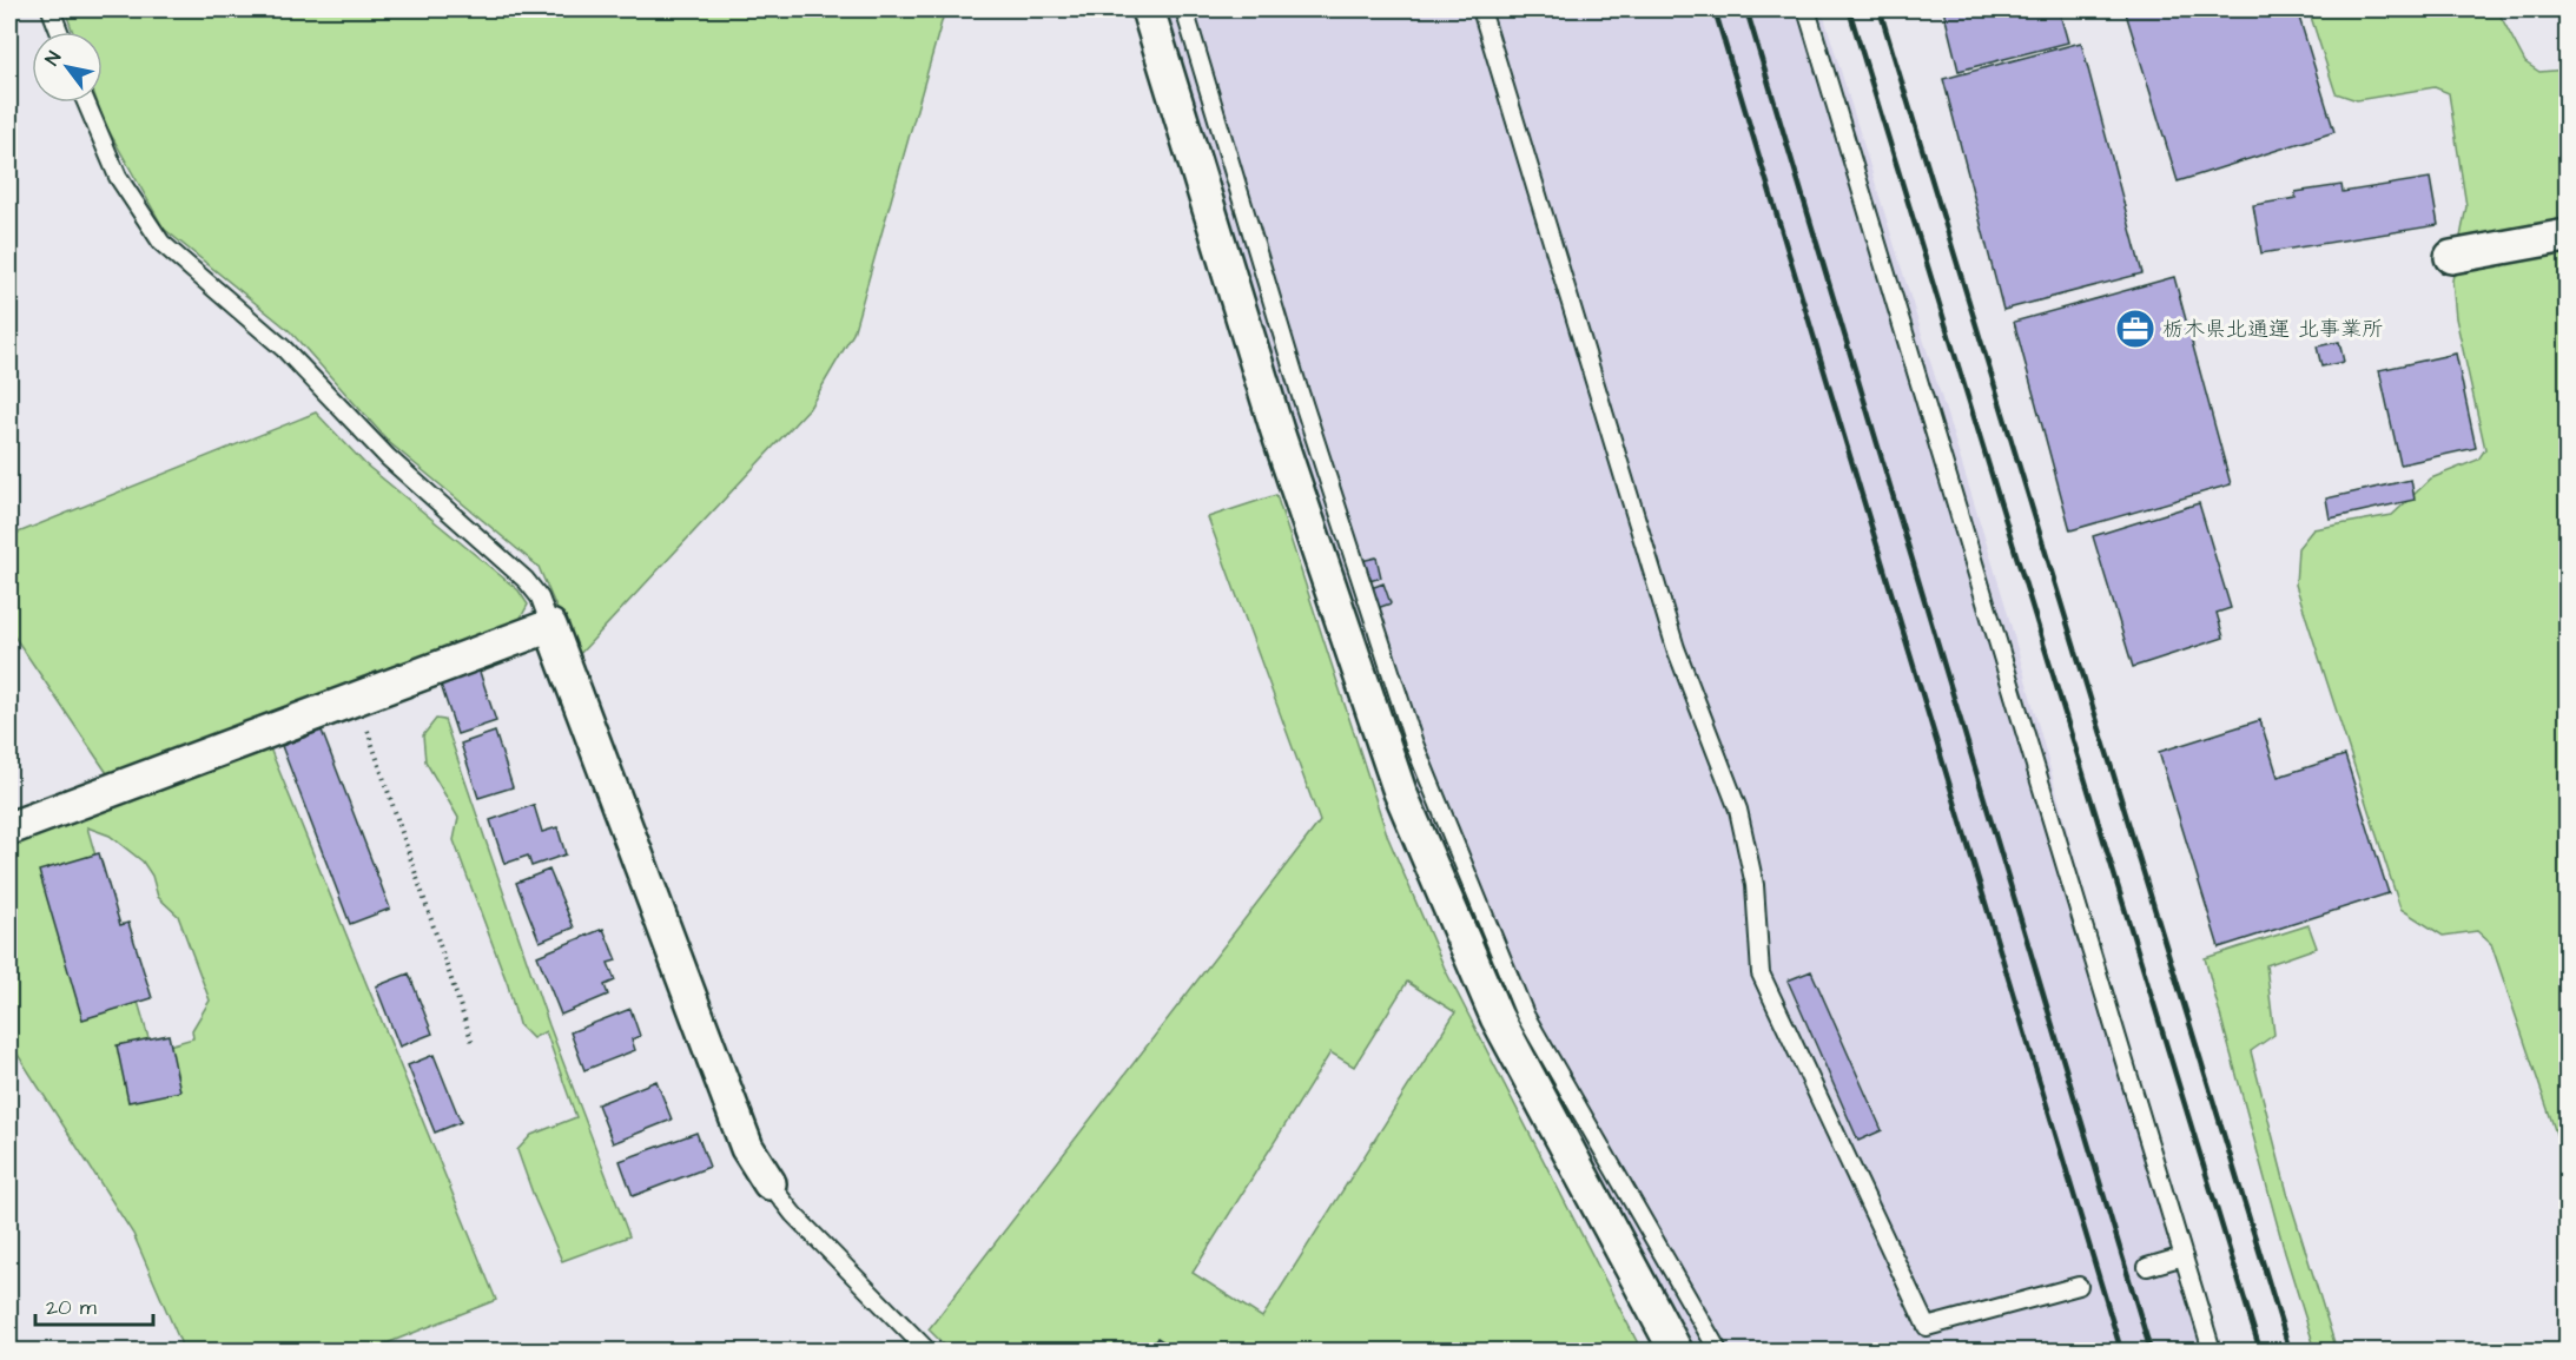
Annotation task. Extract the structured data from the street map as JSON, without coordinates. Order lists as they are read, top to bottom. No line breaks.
{"places":{"office":["栃木県北通運 北事業所"]},"scale_bar":"20 m","north":"top left"}
